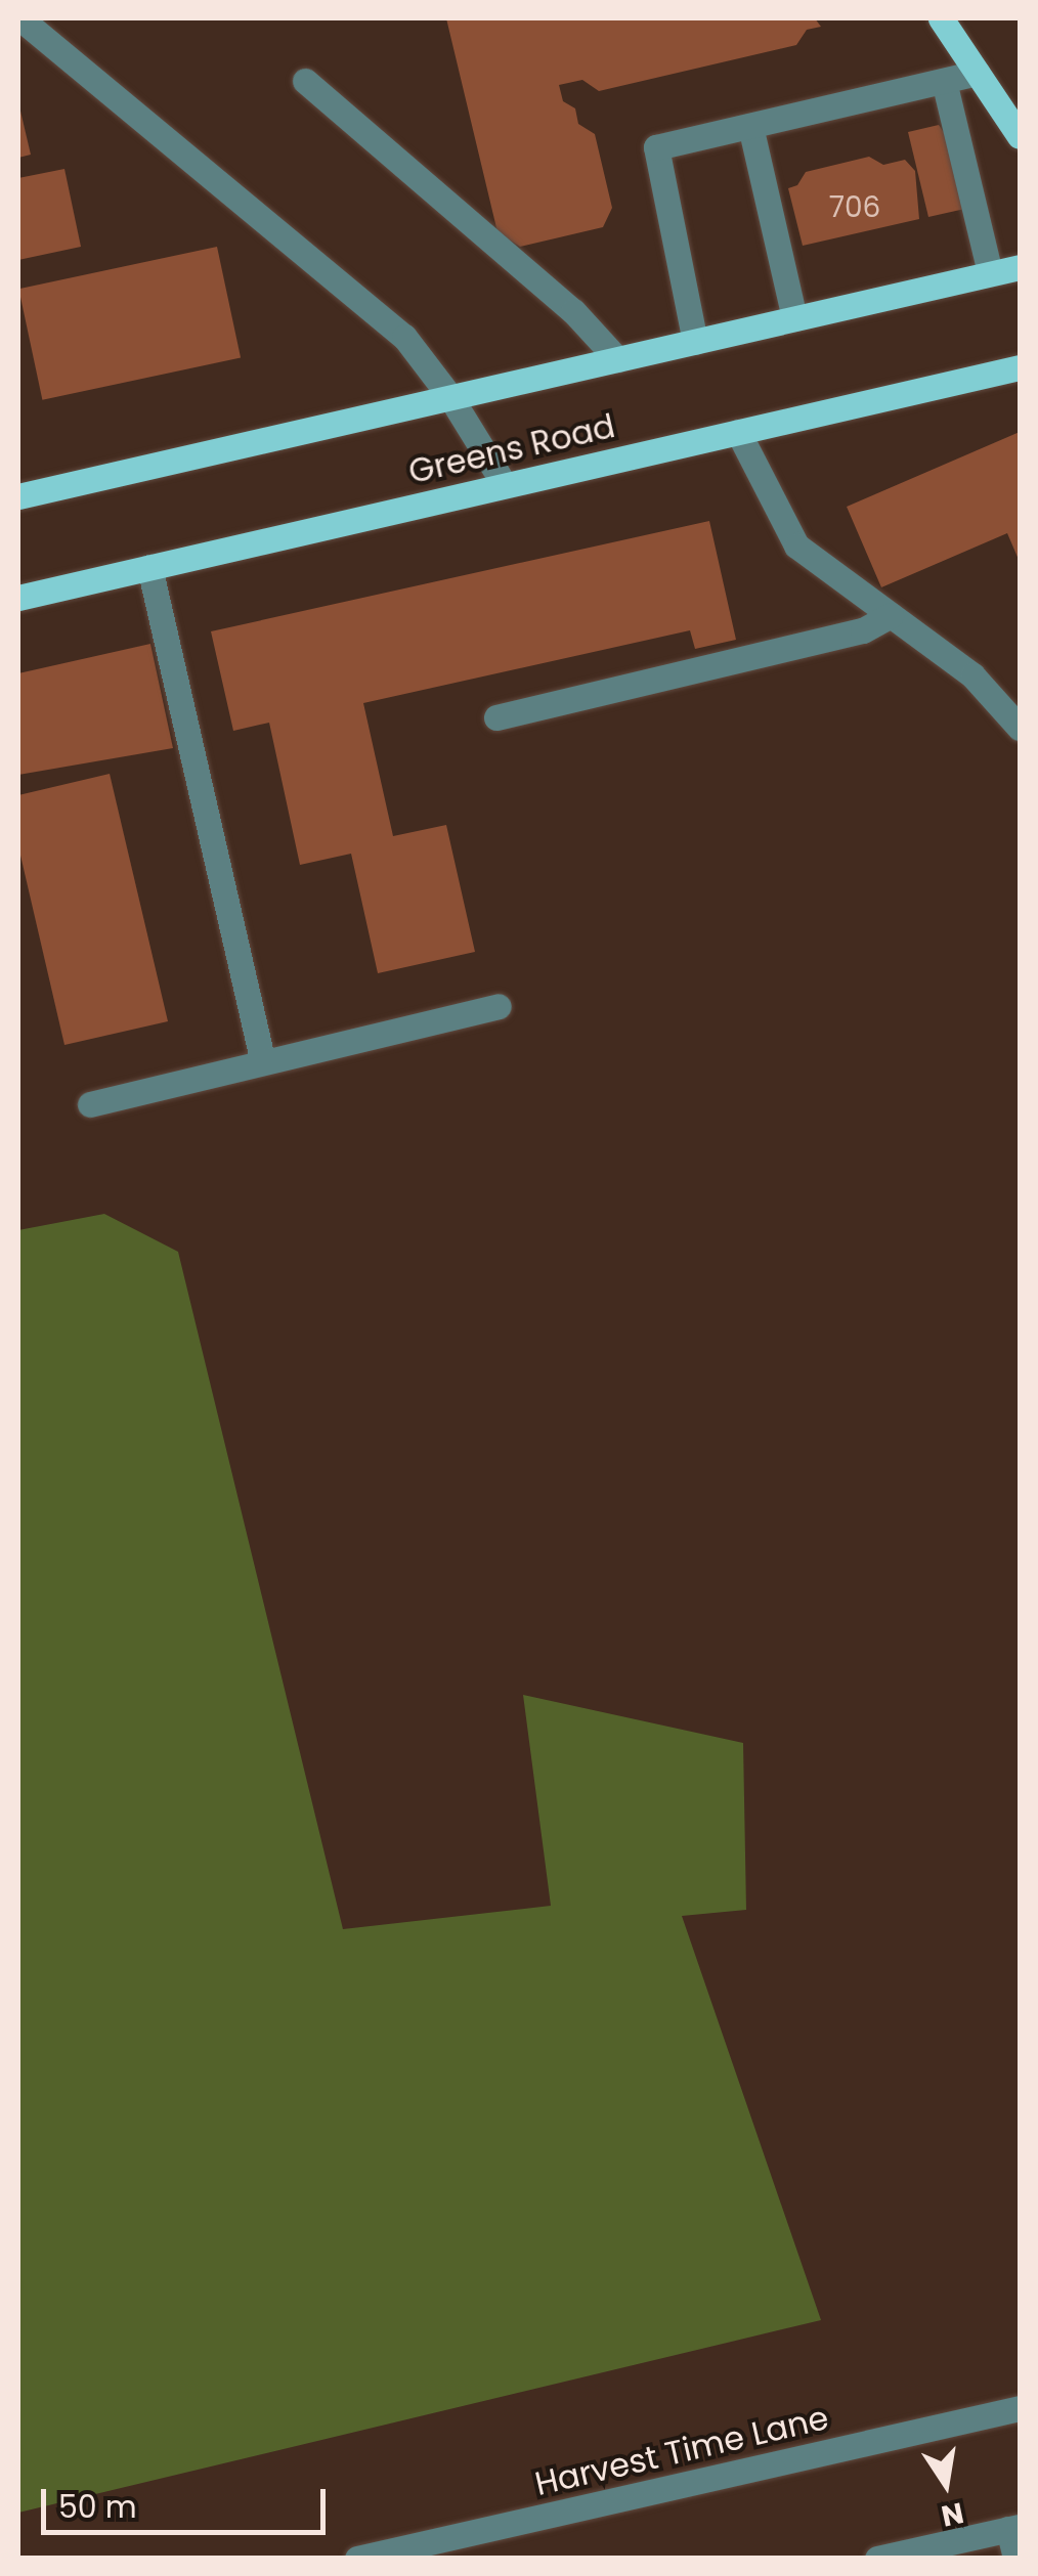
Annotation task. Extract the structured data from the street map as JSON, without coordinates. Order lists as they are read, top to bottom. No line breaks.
{"streets":{"main road":["Greens Road"],"street":["Harvest Time Lane"]},"house_numbers":["706"],"scale_bar":"50 m","north":"bottom"}
